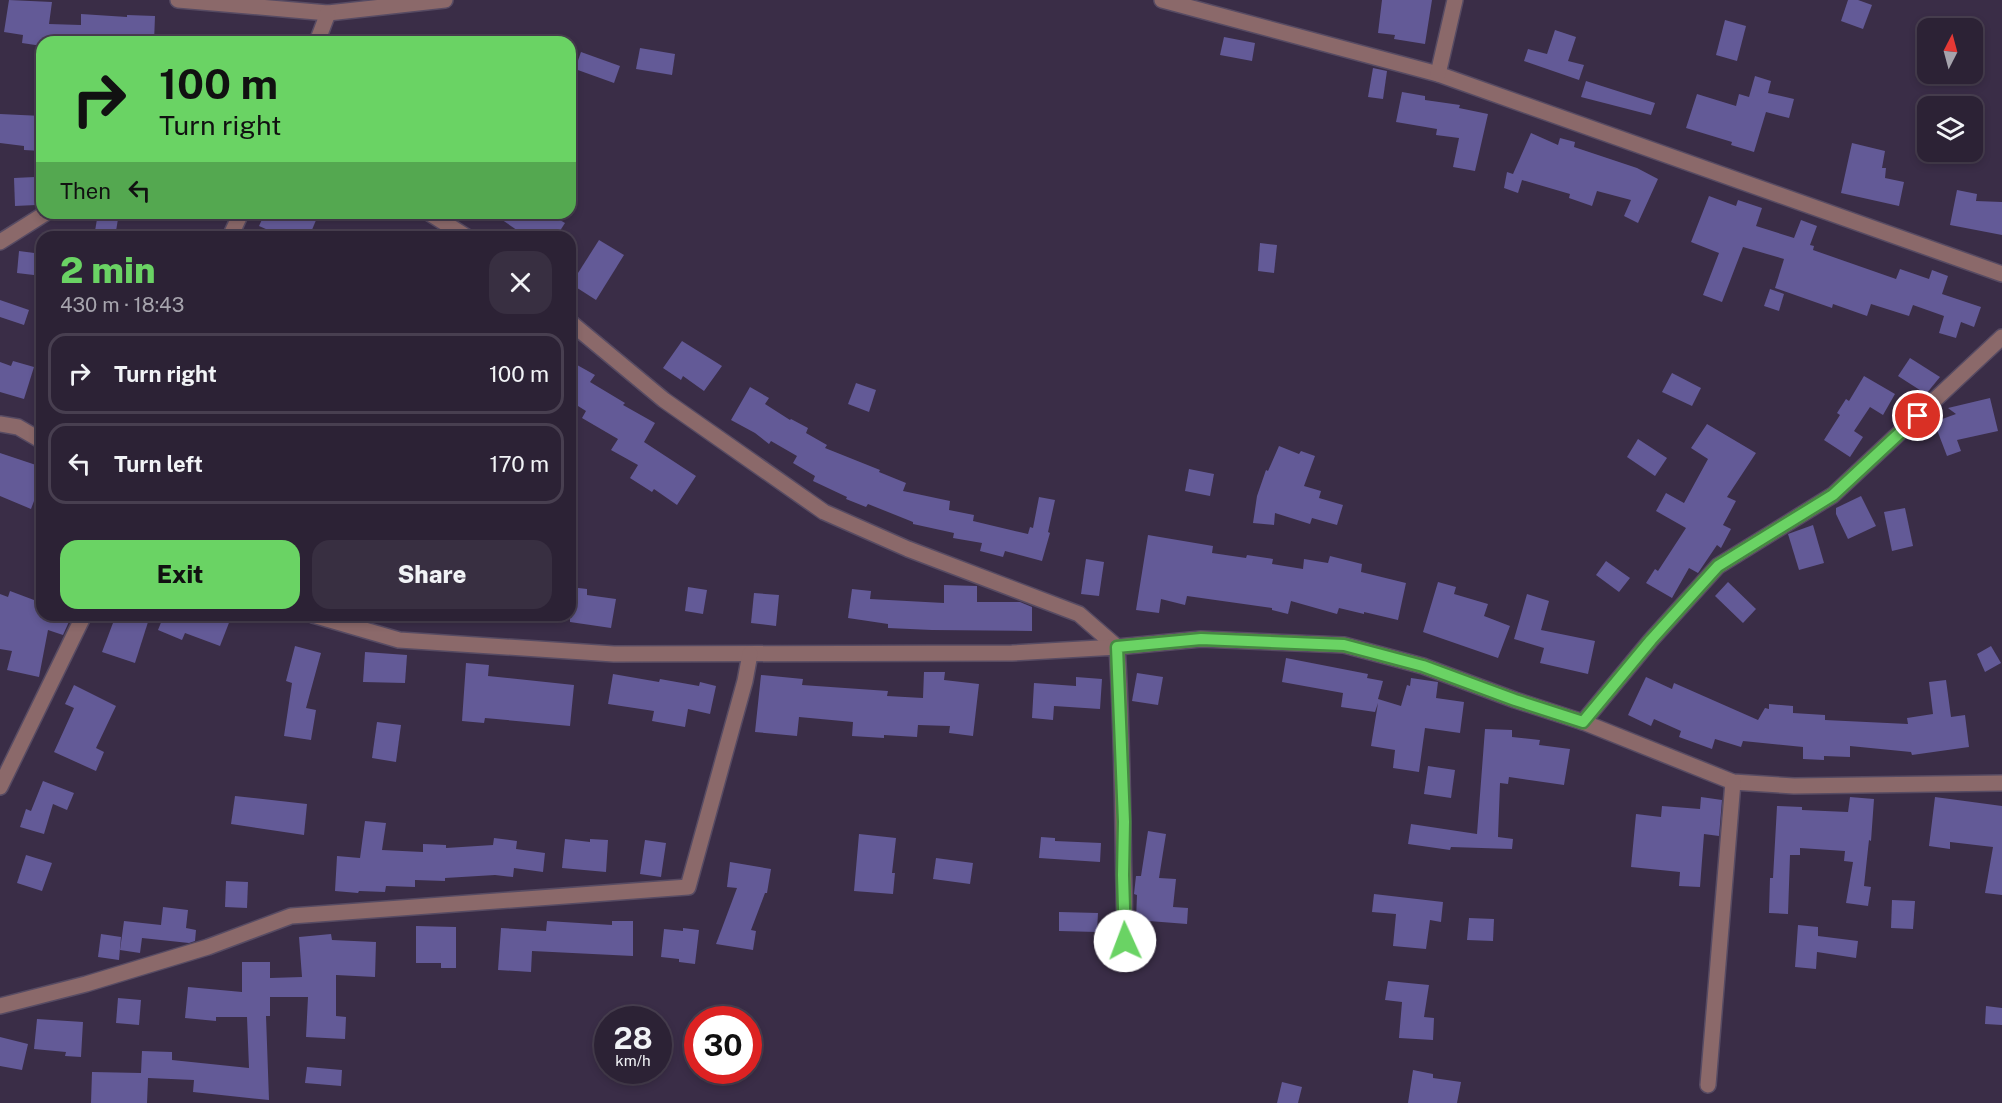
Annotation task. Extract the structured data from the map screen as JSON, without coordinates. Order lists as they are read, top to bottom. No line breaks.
{"north":"top","page":{"turn":["100 m","Turn right"],"then":"Then","heading":["2 min","430 m · 18:43"],"list":[{"name":"Turn right","value":"100 m"},{"name":"Turn left","value":"170 m"}],"buttons":["Exit","Share"],"speed":"28 km/h","limit":"30"}}
